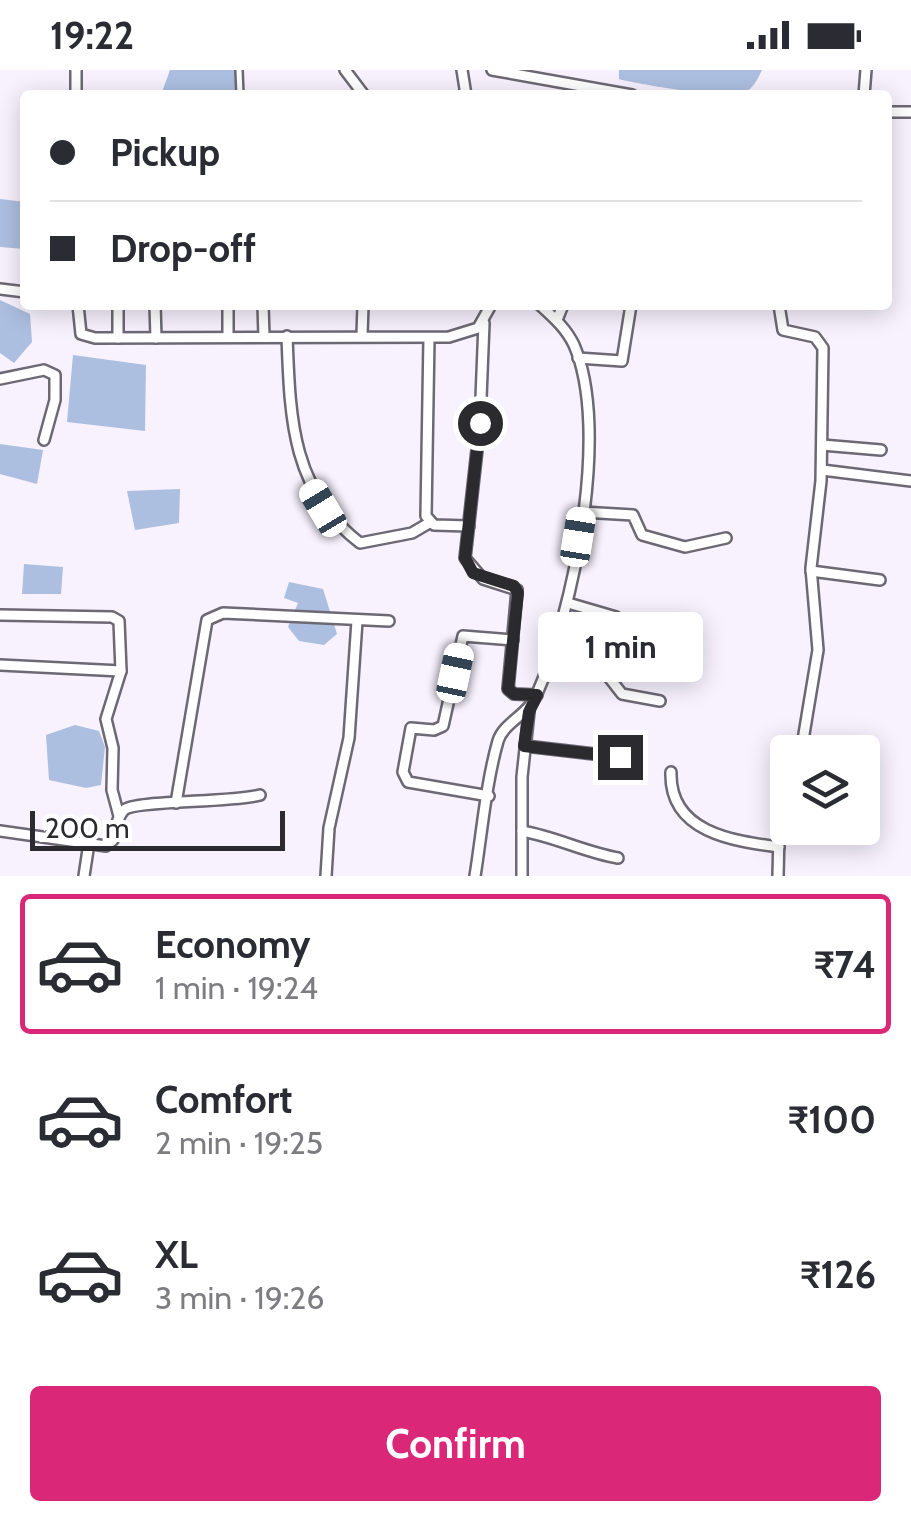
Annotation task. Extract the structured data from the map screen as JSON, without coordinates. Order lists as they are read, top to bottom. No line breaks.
{"scale_bar":"200 m","page":{"status":"19:22","banner":["Pickup","Drop-off"],"bubble":"1 min","scale":"200 m","list":[{"name":"Economy","note":"1 min · 19:24","value":"₹74"},{"name":"Comfort","note":"2 min · 19:25","value":"₹100"},{"name":"XL","note":"3 min · 19:26","value":"₹126"}],"buttons":"Confirm"}}
